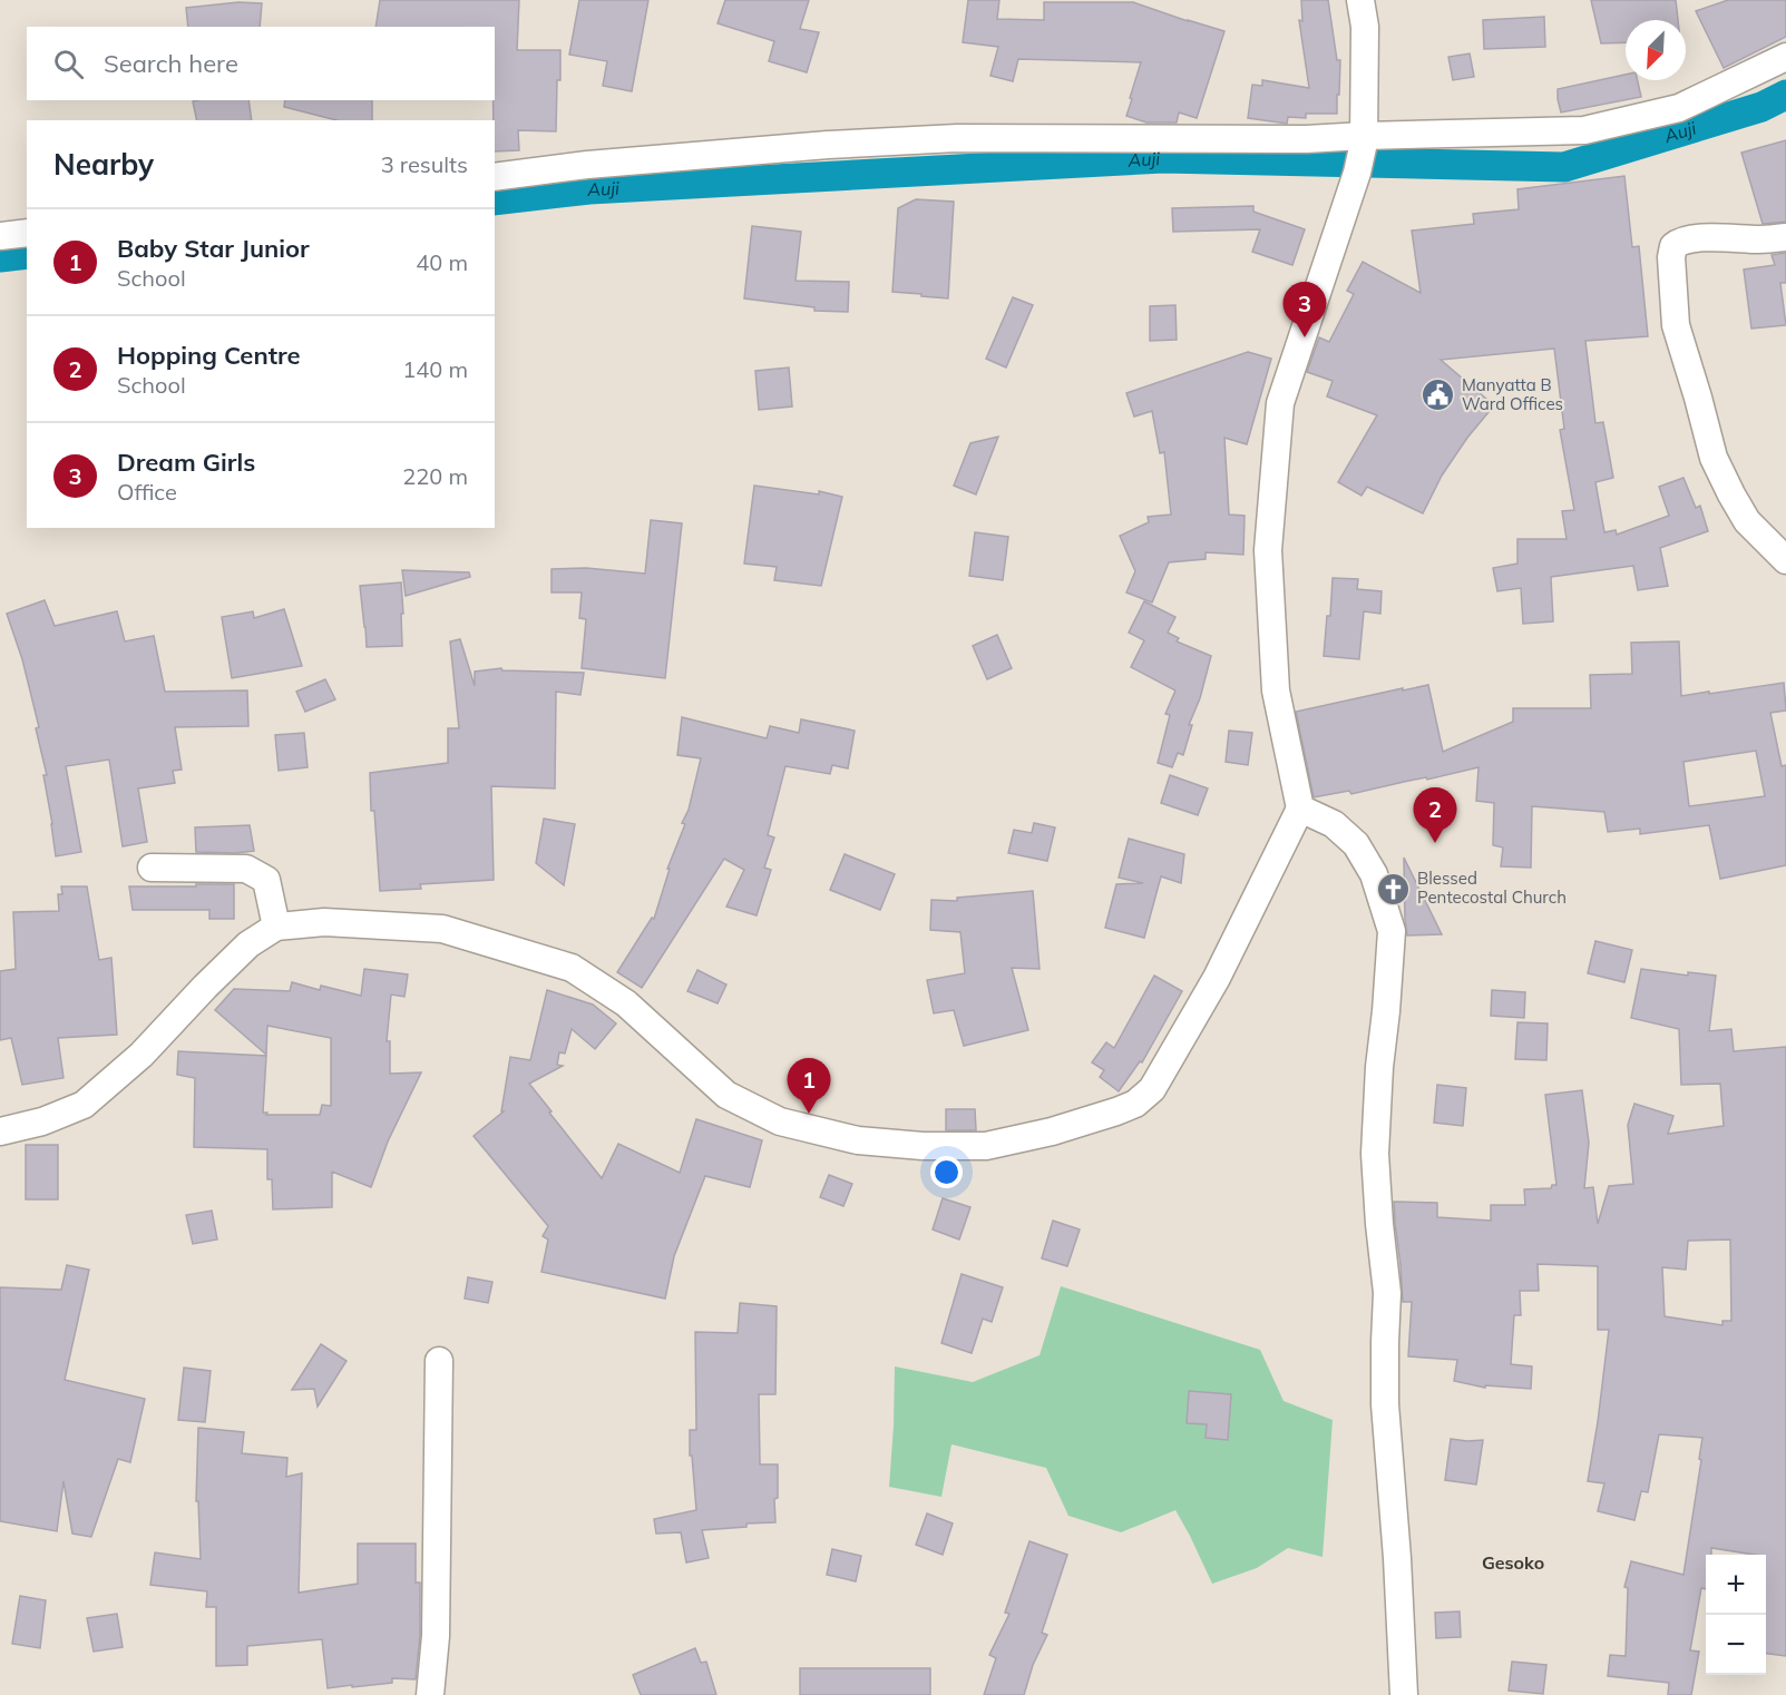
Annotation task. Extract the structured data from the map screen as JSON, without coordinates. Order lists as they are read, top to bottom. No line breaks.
{"districts":["Gesoko"],"water":["Auji"],"places":{"public building":["Manyatta B Ward Offices"],"church":["Blessed Pentecostal Church"]},"north":"bottom left","page":{"search":"Search here","heading":["Nearby","3 results"],"list":[{"mark":"1","name":"Baby Star Junior","note":"School","value":"40 m"},{"mark":"2","name":"Hopping Centre","note":"School","value":"140 m"},{"mark":"3","name":"Dream Girls","note":"Office","value":"220 m"}],"pins":["3","2","1"],"map_buttons":["+","−"]}}
